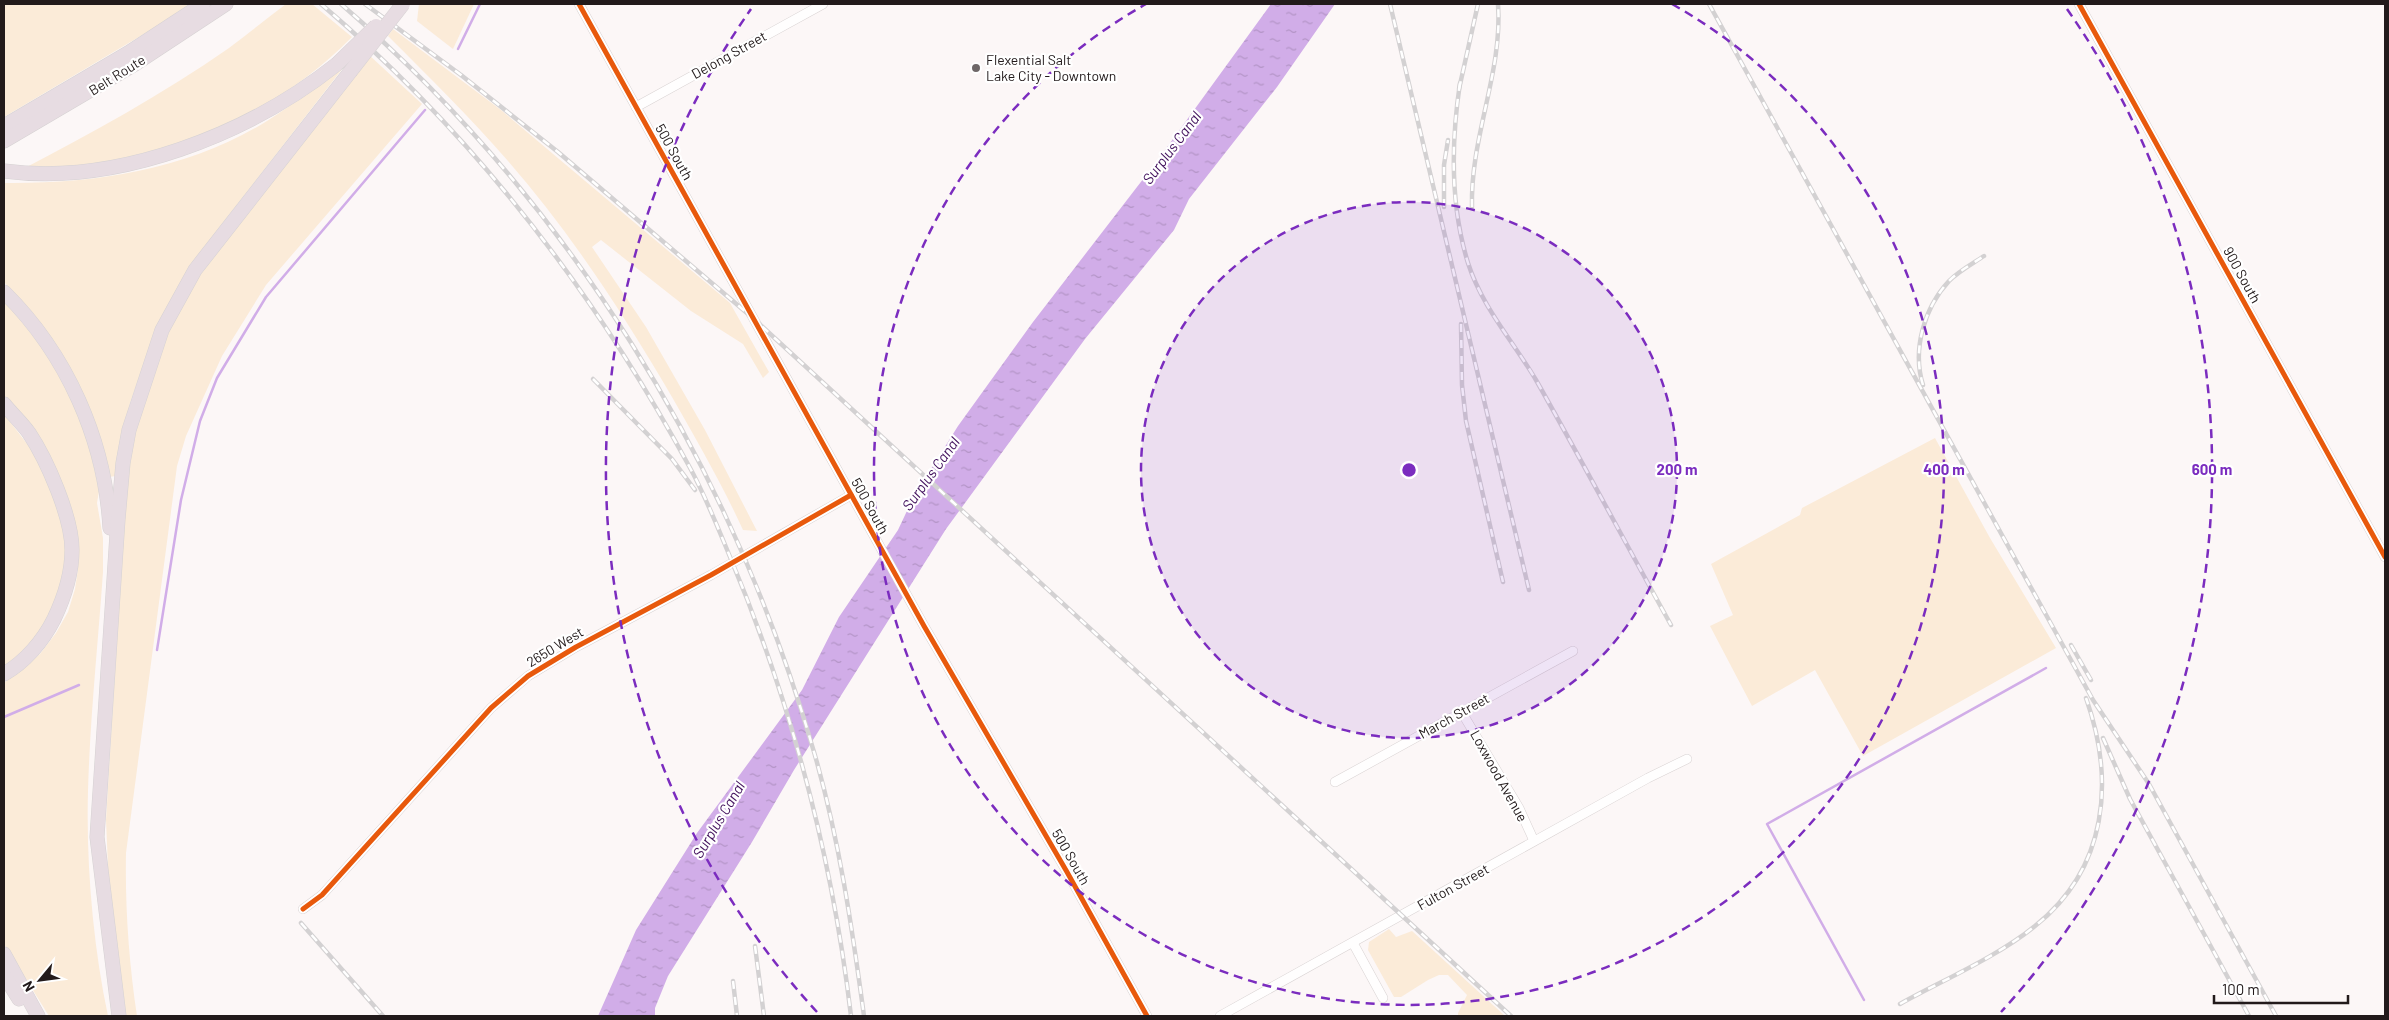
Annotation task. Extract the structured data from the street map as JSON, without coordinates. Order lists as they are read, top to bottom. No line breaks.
{"streets":{"highway":["Belt Route"],"street":["Delong Street","500 South","900 South","2650 West","March Street","Loxwood Avenue","Fulton Street"]},"crossings":[["Delong Street","500 South"],["500 South","2650 West"],["March Street","Loxwood Avenue"],["Loxwood Avenue","Fulton Street"]],"water":["Surplus Canal"],"places":["Flexential Salt Lake City - Downtown"],"scale_bar":"100 m","north":"bottom left","rings":["200 m","400 m","600 m"]}
